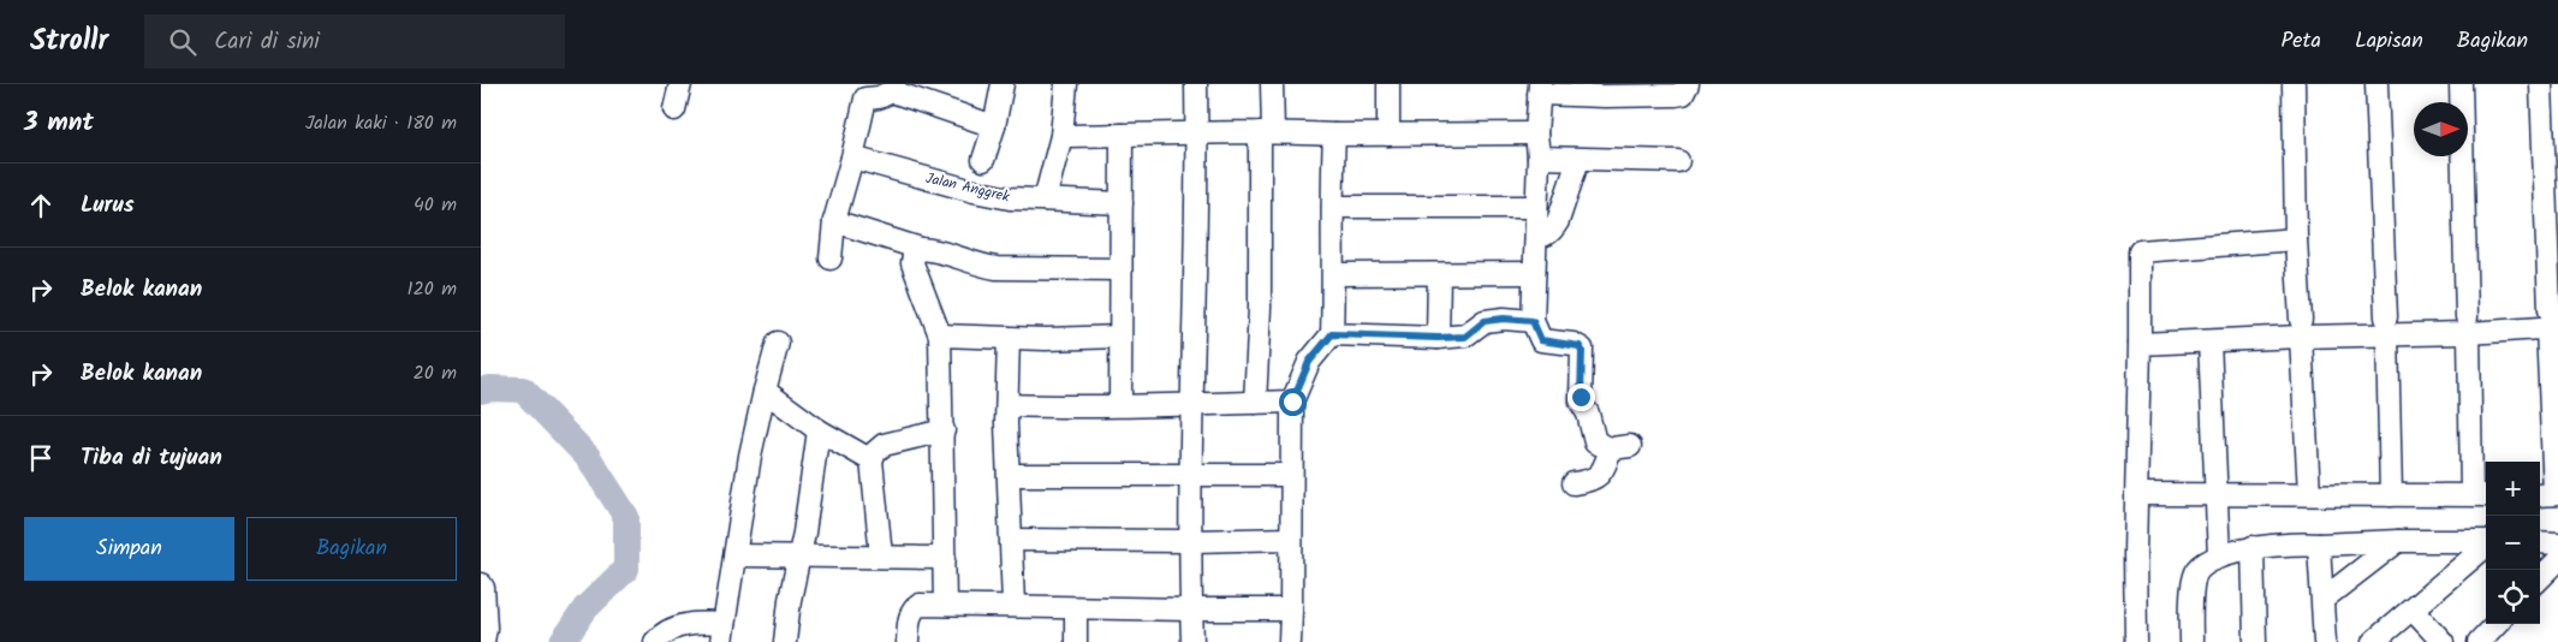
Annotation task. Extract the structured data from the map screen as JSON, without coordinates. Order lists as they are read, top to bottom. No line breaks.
{"streets":{"street":["Jalan Anggrek"]},"north":"right","page":{"header":"Strollr","search":"Cari di sini","nav":["Peta","Lapisan","Bagikan"],"heading":["3 mnt","Jalan kaki · 180 m"],"list":[["Lurus","40 m"],["Belok kanan","120 m"],["Belok kanan","20 m"],"Tiba di tujuan"],"map_buttons":["+","−"],"buttons":["Simpan","Bagikan"]}}
